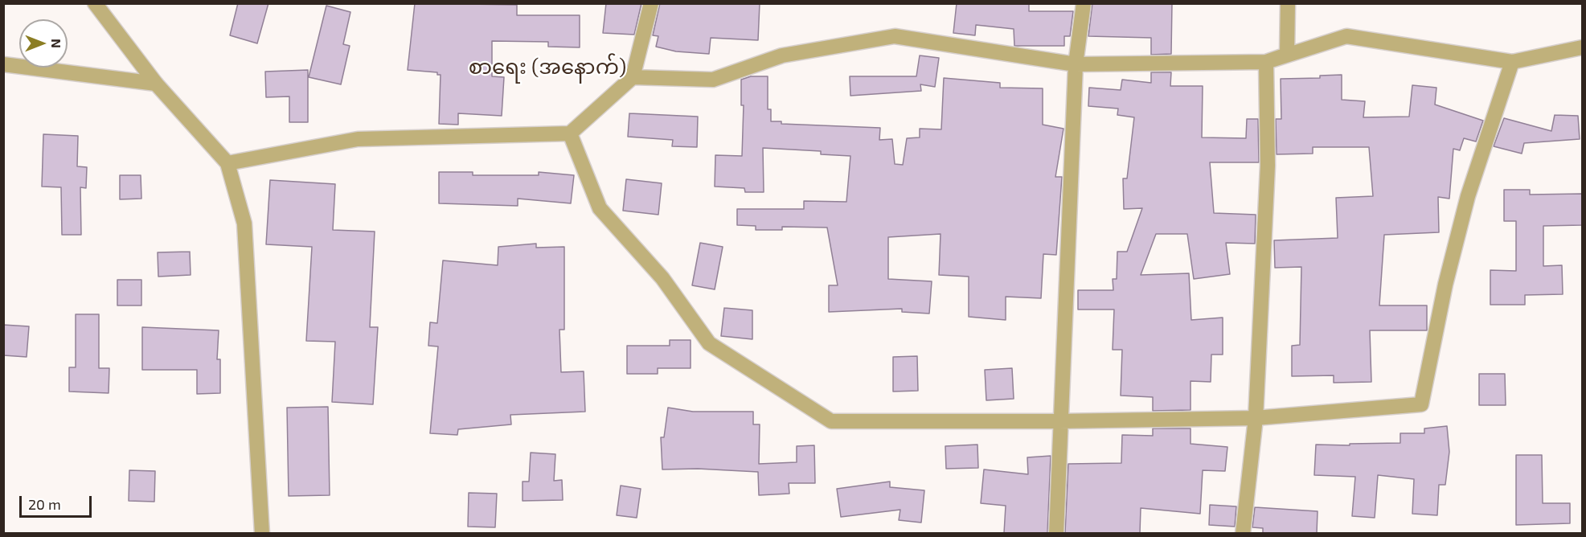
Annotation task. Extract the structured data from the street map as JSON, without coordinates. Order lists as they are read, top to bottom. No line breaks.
{"districts":["စာရေး (အနောက်)"],"scale_bar":"20 m","north":"right"}
